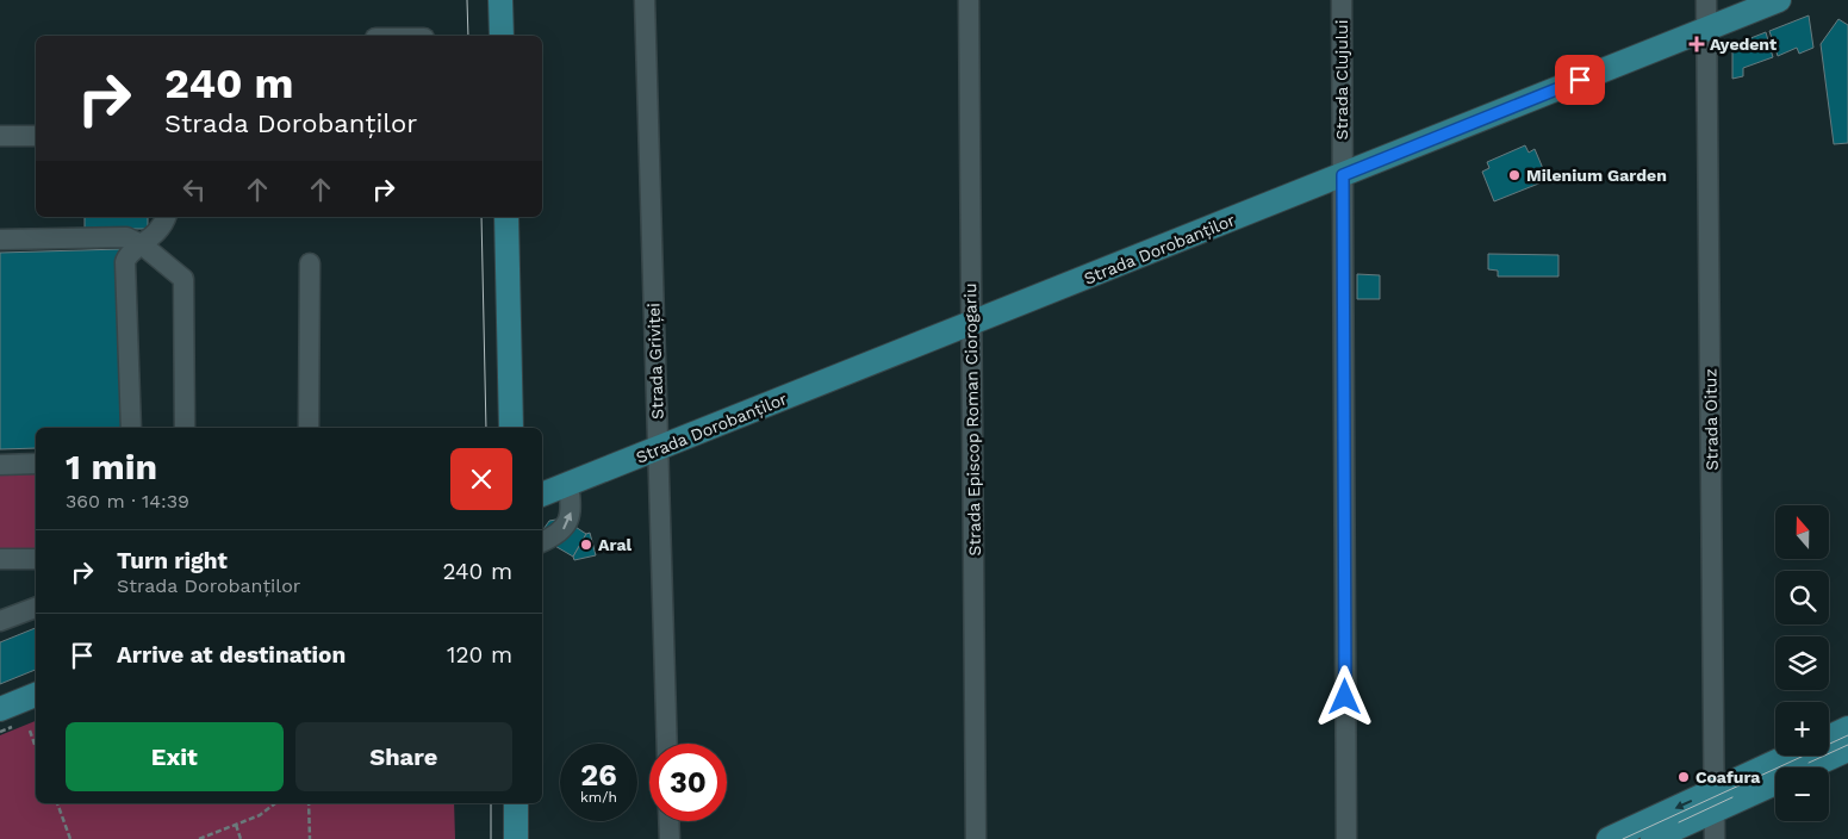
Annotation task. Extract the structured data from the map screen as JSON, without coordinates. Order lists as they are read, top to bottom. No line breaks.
{"streets":{"main road":["Strada Dorobanților"],"street":["Strada Clujului","Strada Griviței","Strada Episcop Roman Ciorogariu","Strada Oituz"]},"crossings":[["Strada Clujului","Strada Dorobanților"],["Strada Dorobanților","Strada Griviței"],["Strada Dorobanților","Strada Episcop Roman Ciorogariu"],["Strada Dorobanților","Strada Oituz"]],"places":{"health":["Ayedent"],"other":["Milenium Garden","Aral","Coafura"]},"north":"top","page":{"turn":["240 m","Strada Dorobanților"],"heading":["1 min","360 m · 14:39"],"map_buttons":["+","−"],"list":[{"name":"Turn right","note":"Strada Dorobanților","value":"240 m"},{"name":"Arrive at destination","value":"120 m"}],"buttons":["Exit","Share"],"speed":"26 km/h","limit":"30"}}
